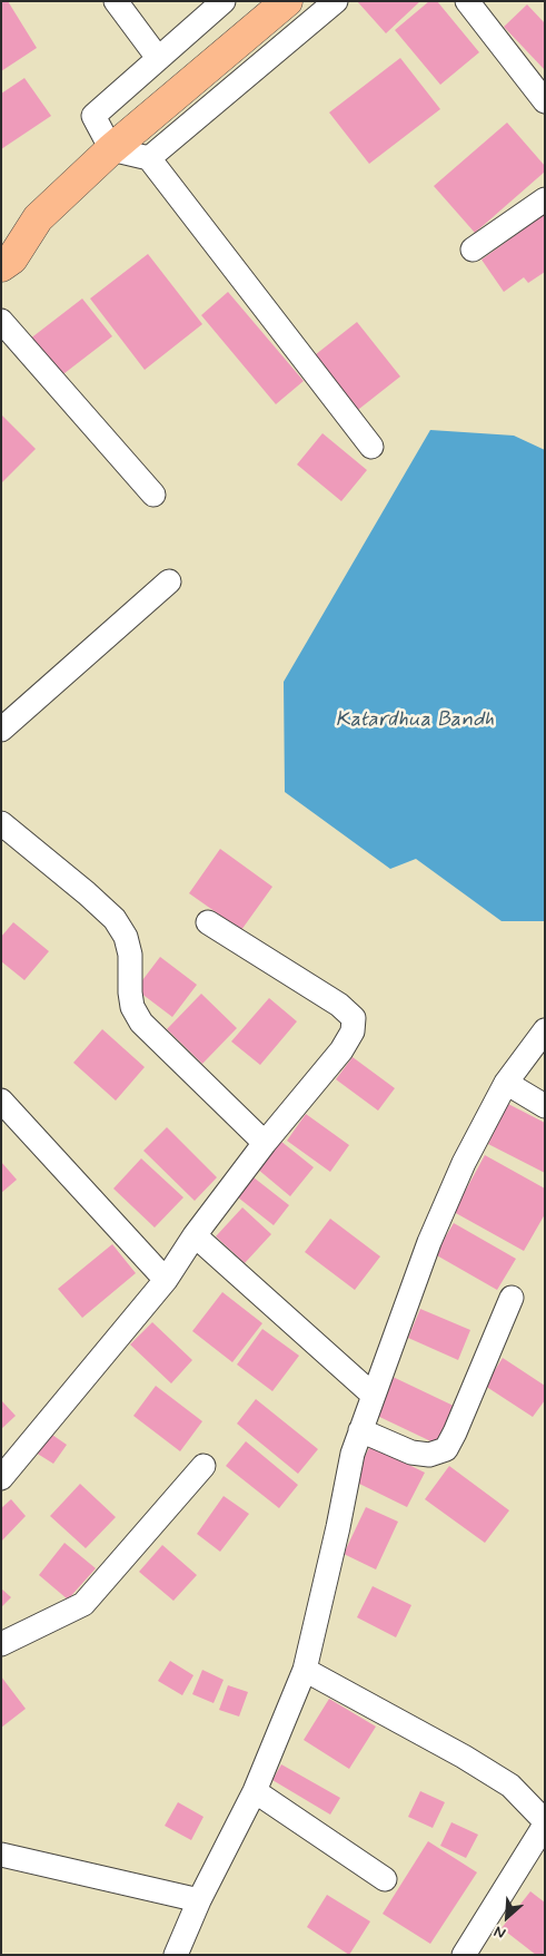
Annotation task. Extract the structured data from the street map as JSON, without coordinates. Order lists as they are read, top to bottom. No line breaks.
{"water":["Katardhua Bandh"],"north":"bottom left"}
